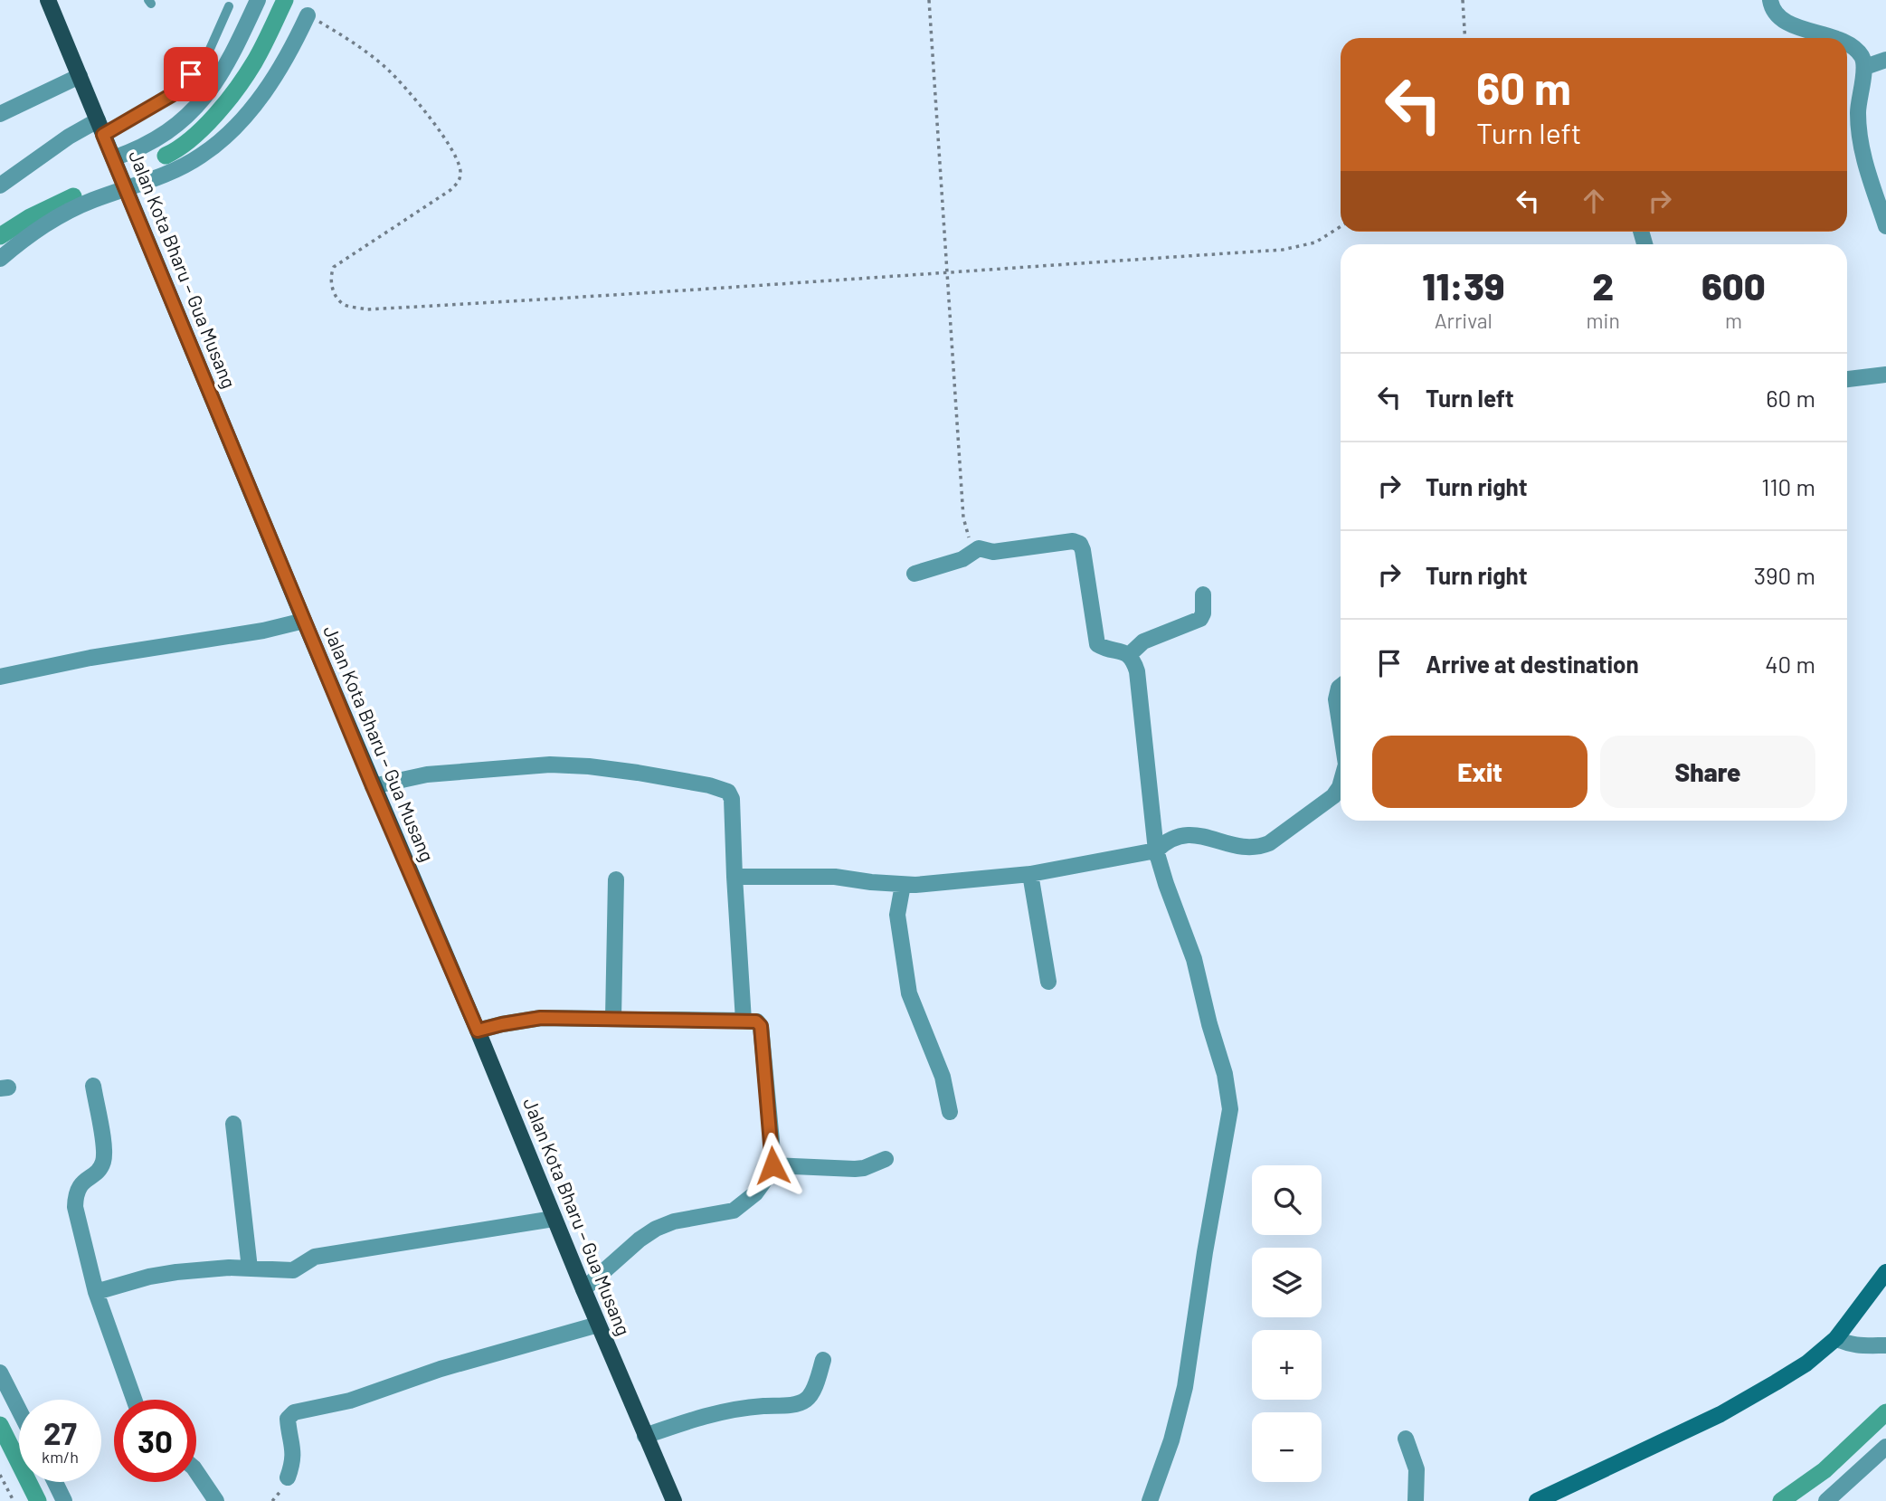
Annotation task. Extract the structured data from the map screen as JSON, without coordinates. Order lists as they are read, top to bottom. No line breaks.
{"streets":{"main road":["Jalan Kota Bharu – Gua Musang"]},"page":{"turn":["60 m","Turn left"],"eta":["11:39","Arrival","2","min","600","m"],"list":[{"name":"Turn left","value":"60 m"},{"name":"Turn right","value":"110 m"},{"name":"Turn right","value":"390 m"},{"name":"Arrive at destination","value":"40 m"}],"buttons":["Exit","Share"],"map_buttons":["+","−"],"speed":"27 km/h","limit":"30"}}
